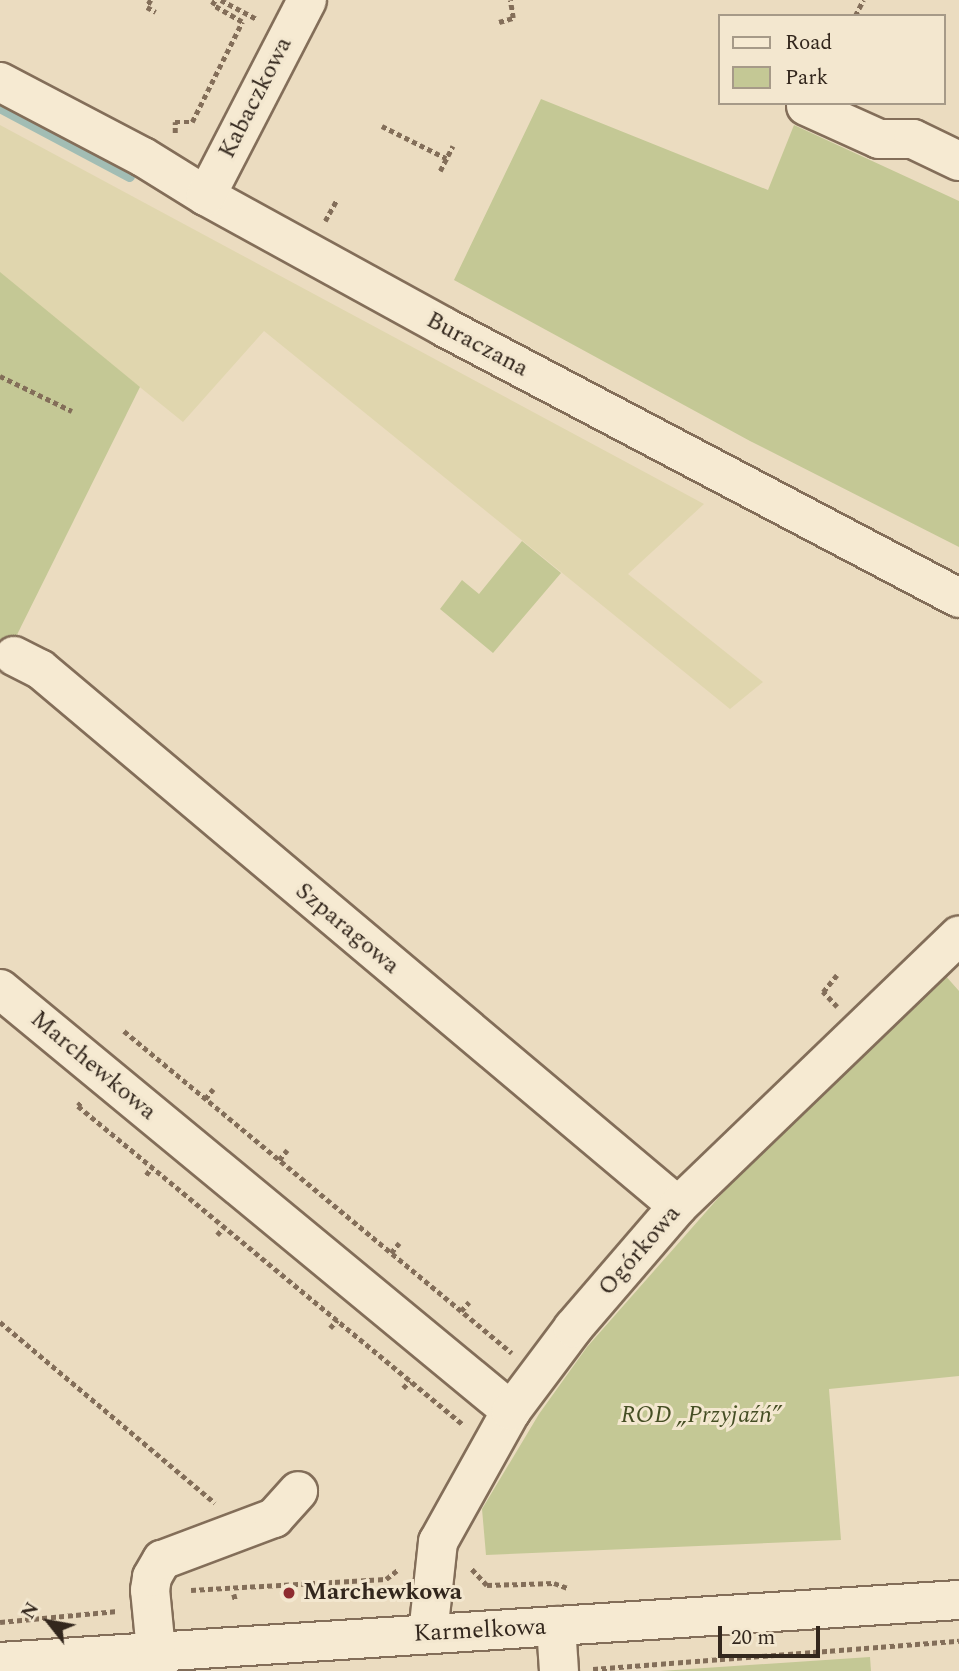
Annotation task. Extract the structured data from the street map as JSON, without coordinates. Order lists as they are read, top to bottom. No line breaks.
{"streets":{"street":["Kabaczkowa","Buraczana","Szparagowa","Marchewkowa","Ogórkowa","Karmelkowa"]},"crossings":[["Kabaczkowa","Buraczana"],["Szparagowa","Ogórkowa"],["Marchewkowa","Ogórkowa"],["Ogórkowa","Karmelkowa"]],"parks":["ROD „Przyjaźń”"],"places":["Marchewkowa"],"legend":["Road","Park"],"scale_bar":"20 m","north":"top left"}
